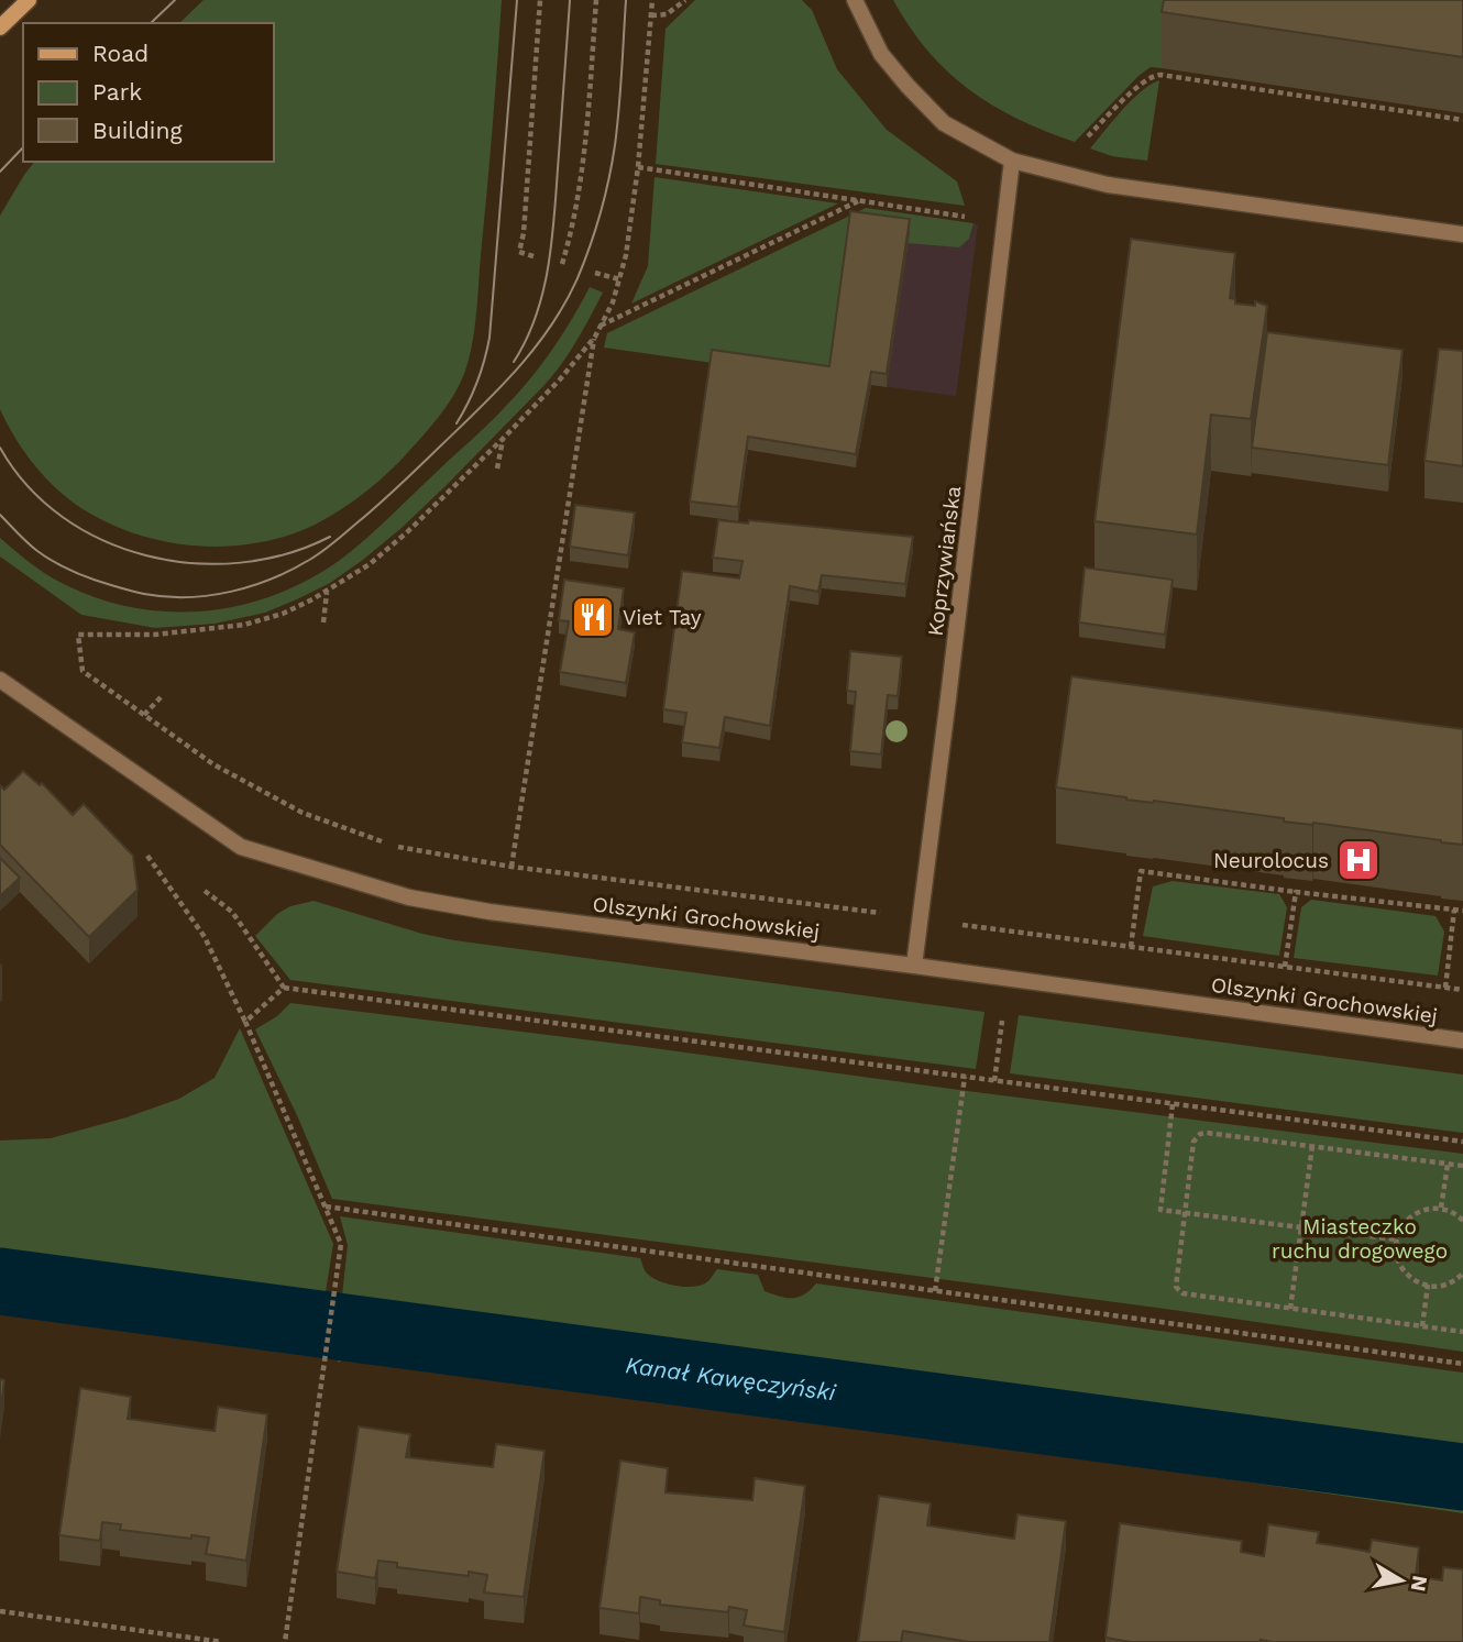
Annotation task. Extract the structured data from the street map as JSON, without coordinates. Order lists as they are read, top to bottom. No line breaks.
{"streets":{"street":["Koprzywiańska","Olszynki Grochowskiej"]},"crossings":[["Koprzywiańska","Olszynki Grochowskiej"]],"water":["Kanał Kawęczyński"],"parks":["Miasteczko ruchu drogowego"],"places":{"restaurant":["Viet Tay"],"hospital":["Neurolocus"]},"legend":["Road","Park","Building"],"north":"right"}
